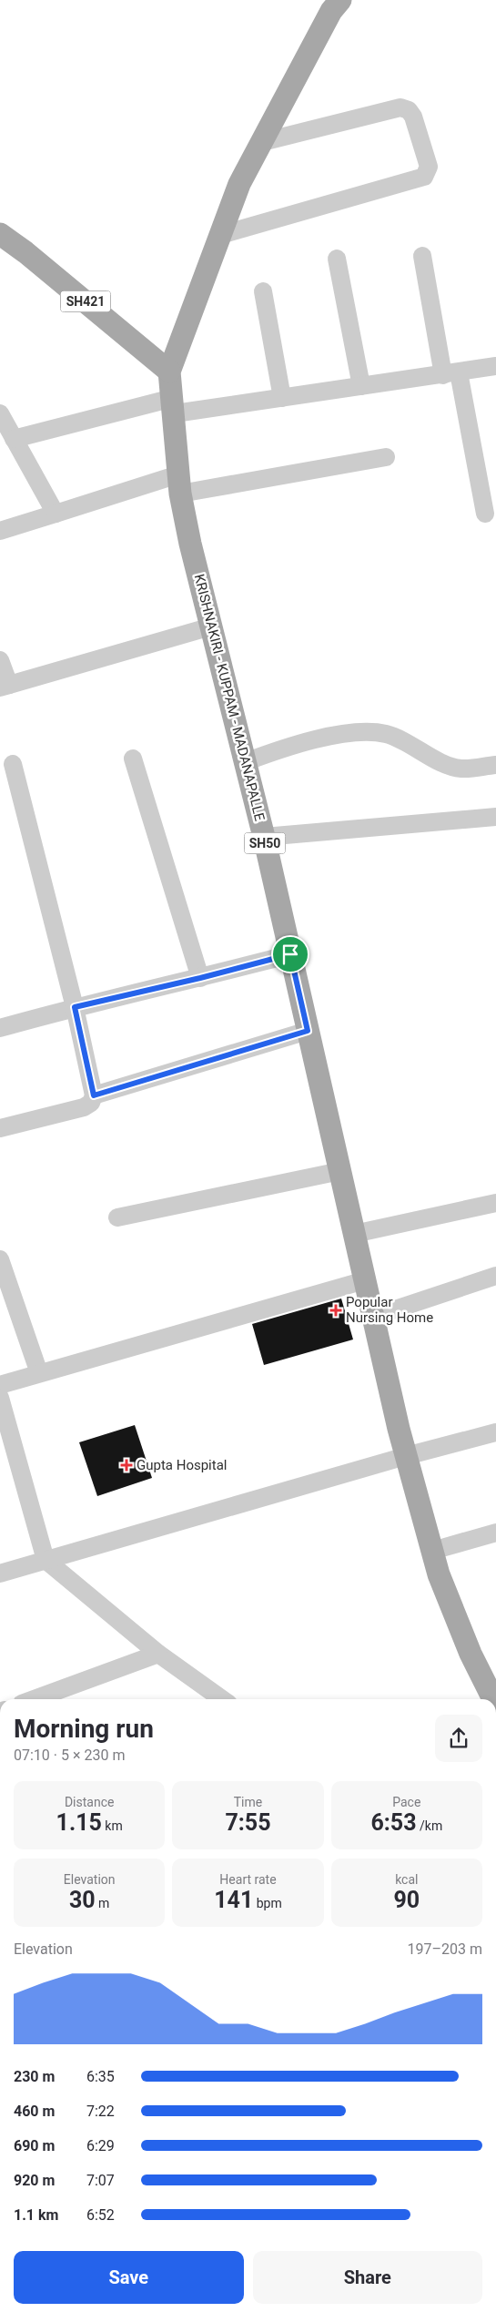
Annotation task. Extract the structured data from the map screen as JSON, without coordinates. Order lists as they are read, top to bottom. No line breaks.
{"streets":{"main road":["SH421","KRISHNAKIRI - KUPPAM - MADANAPALLE","SH50"]},"crossings":[["SH421","KRISHNAKIRI - KUPPAM - MADANAPALLE"]],"places":{"health":["Popular Nursing Home","Gupta Hospital"]},"page":{"heading":["Morning run","07:10 · 5 × 230 m"],"stats":[["Distance","1.15 km"],["Time","7:55"],["Pace","6:53 /km"],["Elevation","30 m"],["Heart rate","141 bpm"],["kcal","90"]],"chart":["Elevation","197–203 m"],"list":[{"name":"230 m","note":"6:35"},{"name":"460 m","note":"7:22"},{"name":"690 m","note":"6:29"},{"name":"920 m","note":"7:07"},{"name":"1.1 km","note":"6:52"}],"buttons":["Save","Share"]}}
